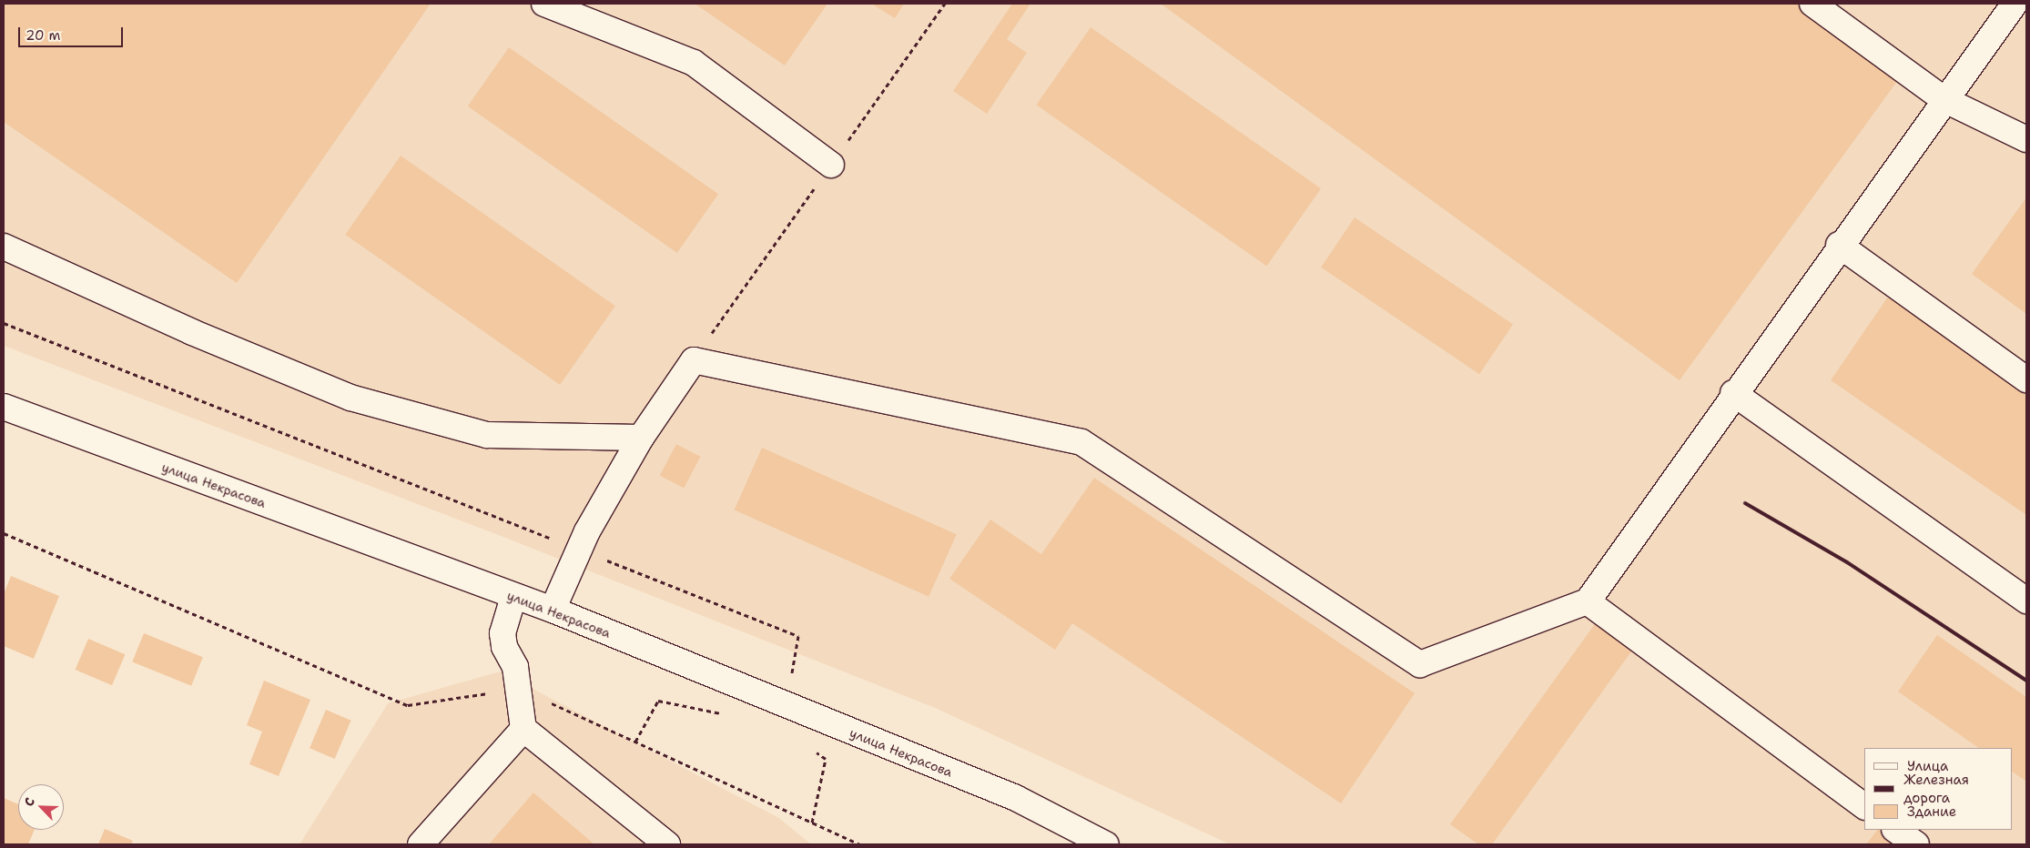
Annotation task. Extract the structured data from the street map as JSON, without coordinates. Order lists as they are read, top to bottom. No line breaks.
{"streets":{"main road":["улица Некрасова"]},"legend":["Улица","Железная дорога","Здание"],"scale_bar":"20 m","north":"top left"}
